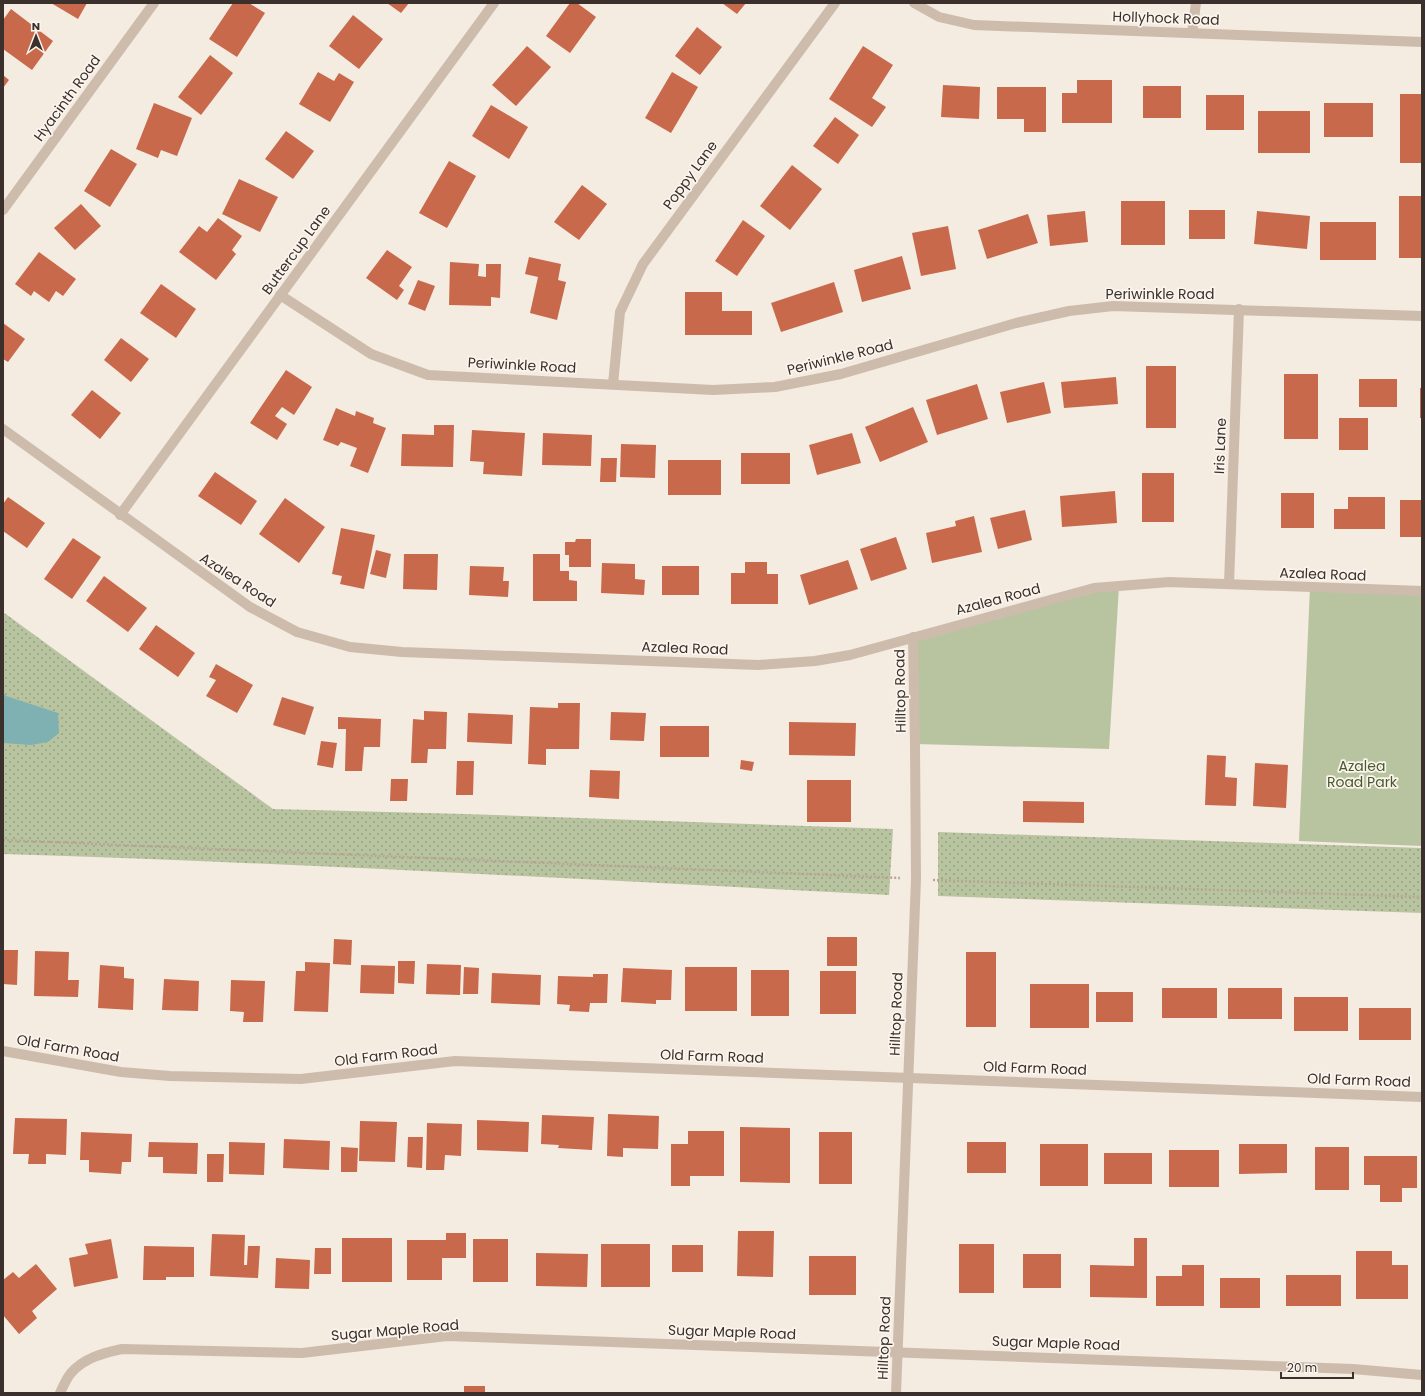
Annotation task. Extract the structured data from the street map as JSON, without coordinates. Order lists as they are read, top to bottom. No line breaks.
{"streets":{"street":["Hollyhock Road","Hyacinth Road","Poppy Lane","Buttercup Lane","Periwinkle Road","Iris Lane","Azalea Road","Hilltop Road","Old Farm Road","Sugar Maple Road"]},"crossings":[["Poppy Lane","Periwinkle Road"],["Buttercup Lane","Periwinkle Road"],["Buttercup Lane","Azalea Road"],["Periwinkle Road","Iris Lane"],["Iris Lane","Azalea Road"],["Azalea Road","Hilltop Road"],["Hilltop Road","Old Farm Road"],["Hilltop Road","Sugar Maple Road"]],"parks":["Azalea Road Park"],"scale_bar":"20 m","north":"top"}
